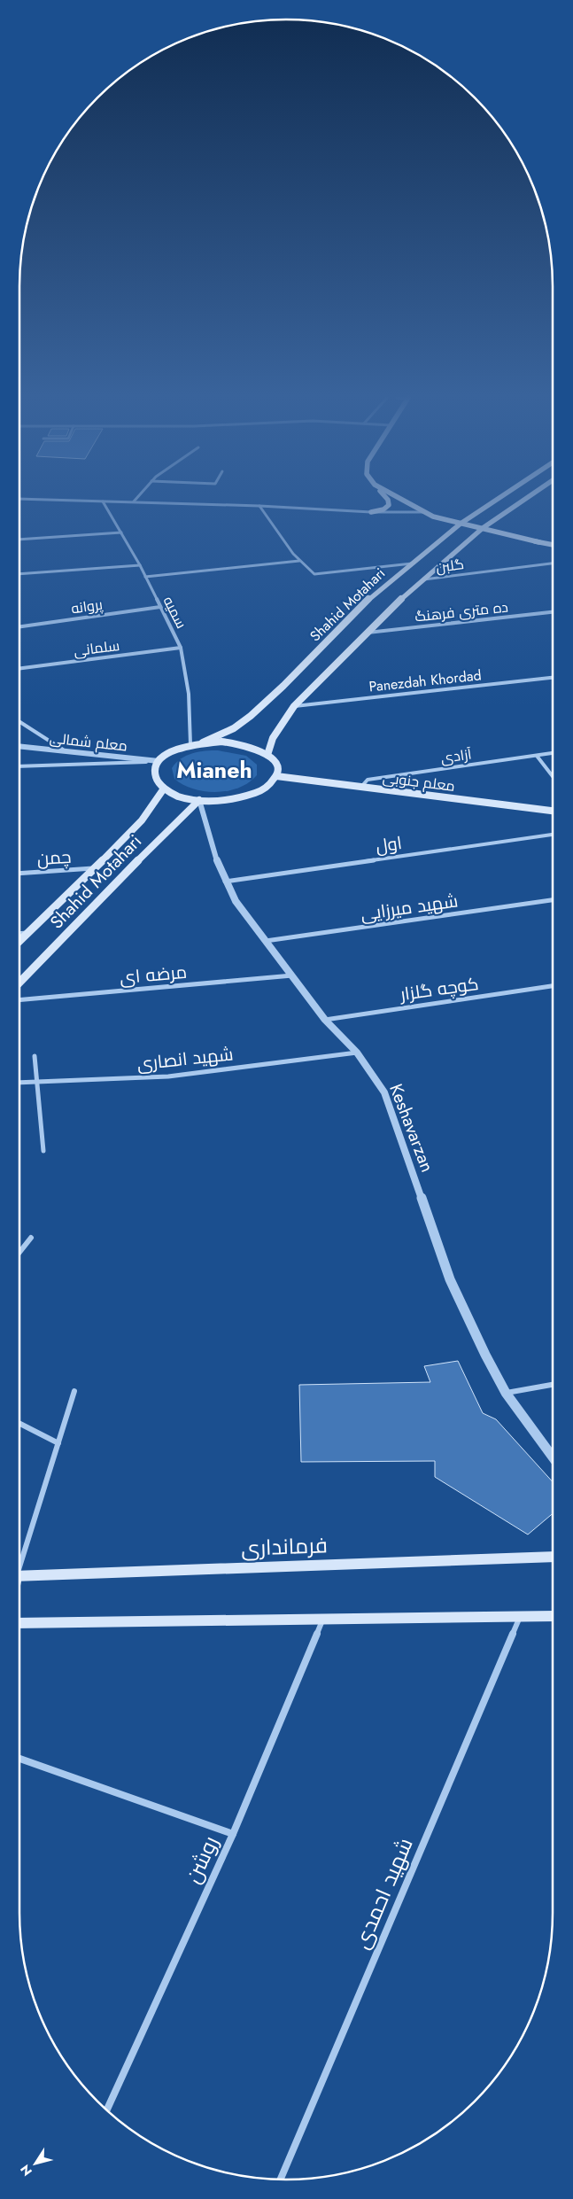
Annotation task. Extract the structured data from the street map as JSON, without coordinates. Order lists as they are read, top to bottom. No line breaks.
{"streets":{"main road":["Shahid Motahari","معلم جنوبی","فرمانداری"],"street":["گلبن","پروانه","ده متری فرهنگ","سمیه","سلمانی","Panezdah Khordad","معلم شمالی","آزادی","اول","چمن","شهید میرزایی","مرضه ای","کوچه گلزار","شهید انصاری","Keshavarzan","روشن","شهید احمدی"]},"crossings":[["گلبن","Shahid Motahari"],["Shahid Motahari","ده متری فرهنگ"],["Shahid Motahari","Panezdah Khordad"],["Shahid Motahari","چمن"],["Shahid Motahari","Keshavarzan"],["پروانه","سمیه"],["سمیه","سلمانی"],["آزادی","معلم جنوبی"],["اول","Keshavarzan"],["شهید میرزایی","Keshavarzan"],["مرضه ای","Keshavarzan"],["کوچه گلزار","Keshavarzan"],["شهید انصاری","Keshavarzan"]],"districts":["Mianeh"],"north":"bottom left"}
